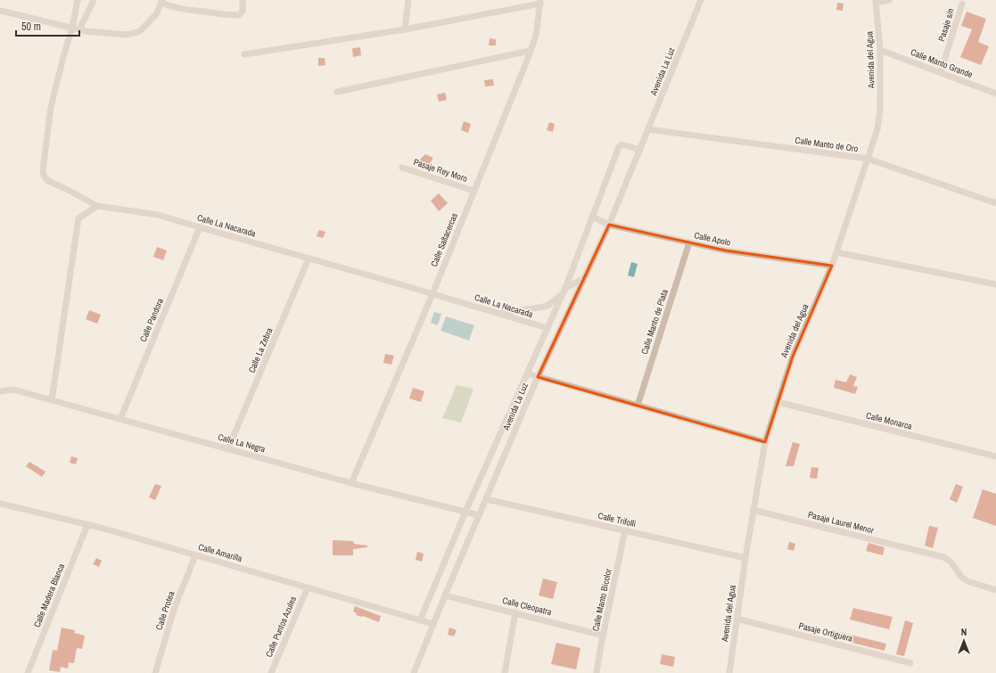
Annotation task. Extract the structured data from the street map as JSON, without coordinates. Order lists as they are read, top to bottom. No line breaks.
{"streets":{"street":["Pasaje s/n","Avenida del Agua","Calle Manto Grande","Avenida La Luz","Calle Manto de Oro","Pasaje Rey Moro","Calle La Nacarada","Calle Apolo","Calle Saltacercas","Calle Pandora","Calle Manto de Plata","Calle La Zebra","Calle Monarca","Calle La Negra","Calle Trifolli","Pasaje Laurel Menor","Calle Amarilla","Calle Madera Blanca","Calle Manto Bicolor","Calle Cleopatra","Calle Protea","Calle Puntos Azules","Pasaje Ortiguera"]},"crossings":[["Pasaje s/n","Calle Manto Grande"],["Avenida del Agua","Calle Manto Grande"],["Avenida del Agua","Calle Manto de Oro"],["Avenida del Agua","Calle Apolo"],["Avenida del Agua","Calle Monarca"],["Avenida del Agua","Calle Trifolli"],["Avenida del Agua","Pasaje Laurel Menor"],["Avenida del Agua","Pasaje Ortiguera"],["Avenida La Luz","Calle Manto de Oro"],["Avenida La Luz","Calle La Nacarada"],["Avenida La Luz","Calle Apolo"],["Avenida La Luz","Calle La Negra"],["Avenida La Luz","Calle Trifolli"],["Avenida La Luz","Calle Amarilla"],["Avenida La Luz","Calle Cleopatra"],["Pasaje Rey Moro","Calle Saltacercas"],["Calle La Nacarada","Calle Saltacercas"],["Calle La Nacarada","Calle Pandora"],["Calle La Nacarada","Calle La Zebra"],["Calle Apolo","Calle Manto de Plata"],["Calle Saltacercas","Calle La Negra"],["Calle Pandora","Calle La Negra"],["Calle La Zebra","Calle La Negra"],["Calle Trifolli","Calle Manto Bicolor"],["Calle Amarilla","Calle Madera Blanca"],["Calle Amarilla","Calle Protea"],["Calle Amarilla","Calle Puntos Azules"],["Calle Manto Bicolor","Calle Cleopatra"]],"scale_bar":"50 m","north":"top"}
